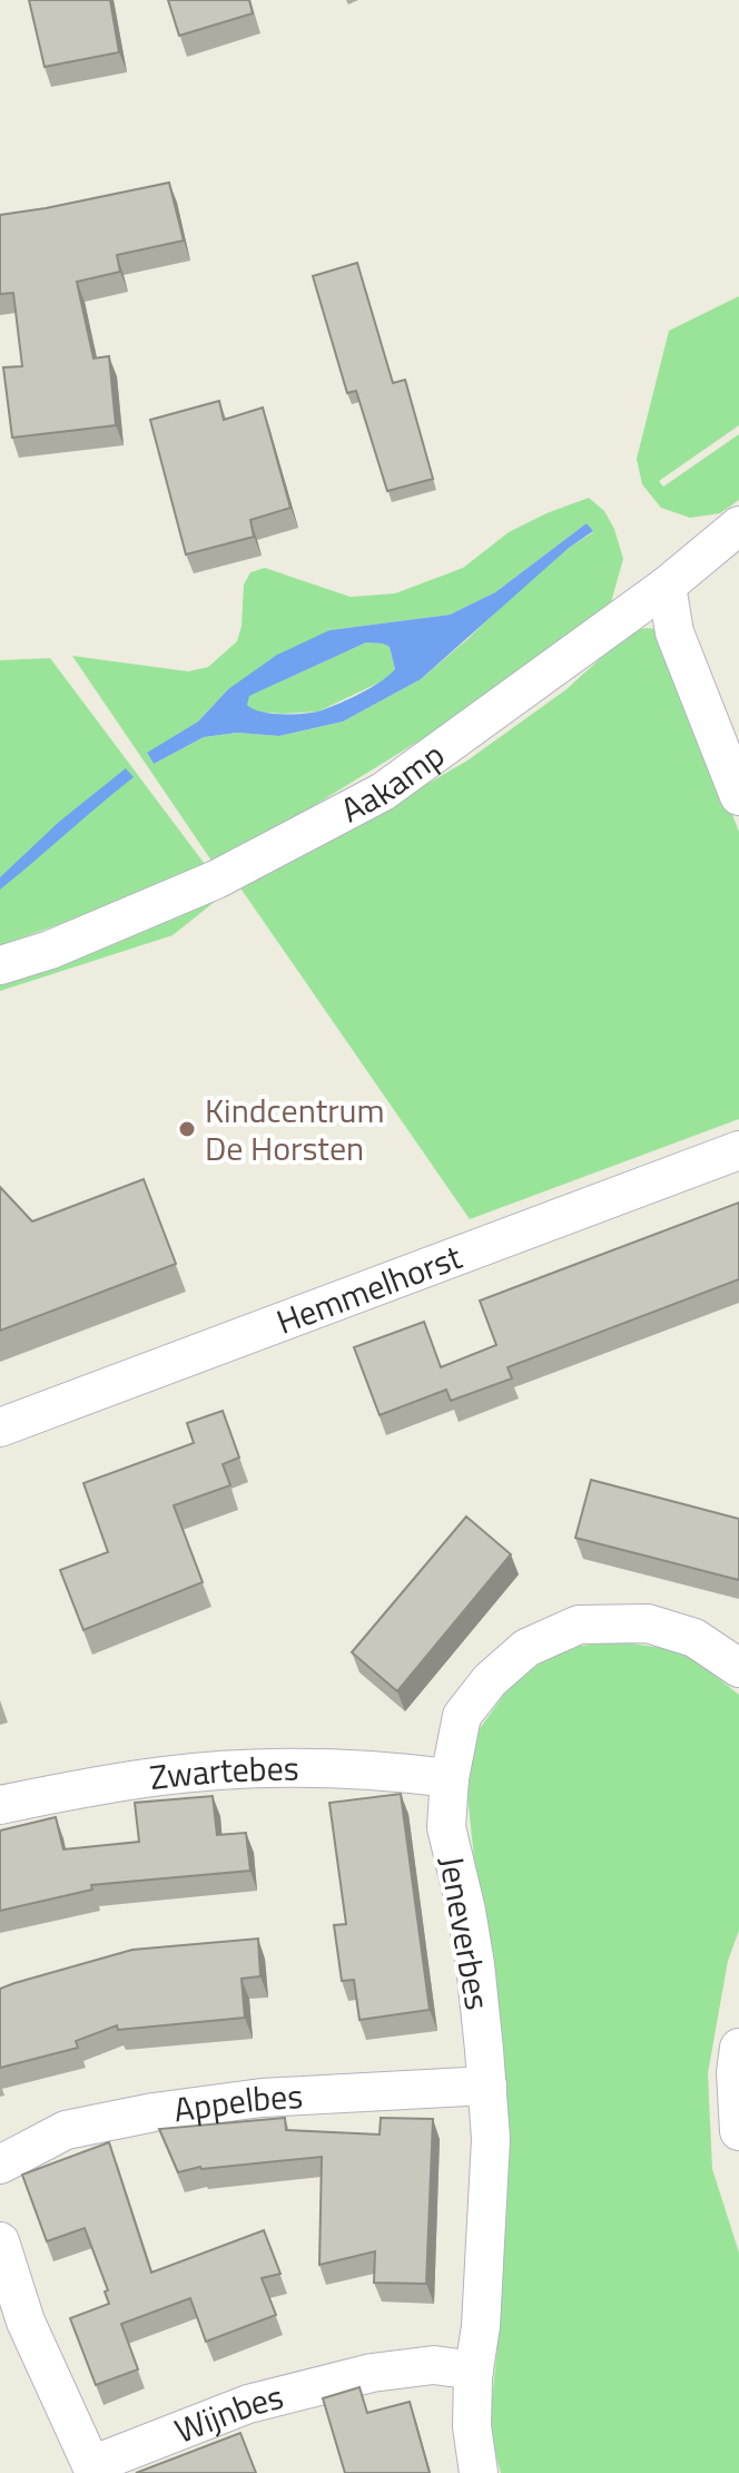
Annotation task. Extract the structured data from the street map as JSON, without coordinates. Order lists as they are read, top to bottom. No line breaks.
{"streets":{"street":["Aakamp","Hemmelhorst","Zwartebes","Jeneverbes","Appelbes","Wijnbes"]},"crossings":[["Zwartebes","Jeneverbes"],["Jeneverbes","Appelbes"],["Jeneverbes","Wijnbes"]],"places":["Kindcentrum De Horsten"]}
